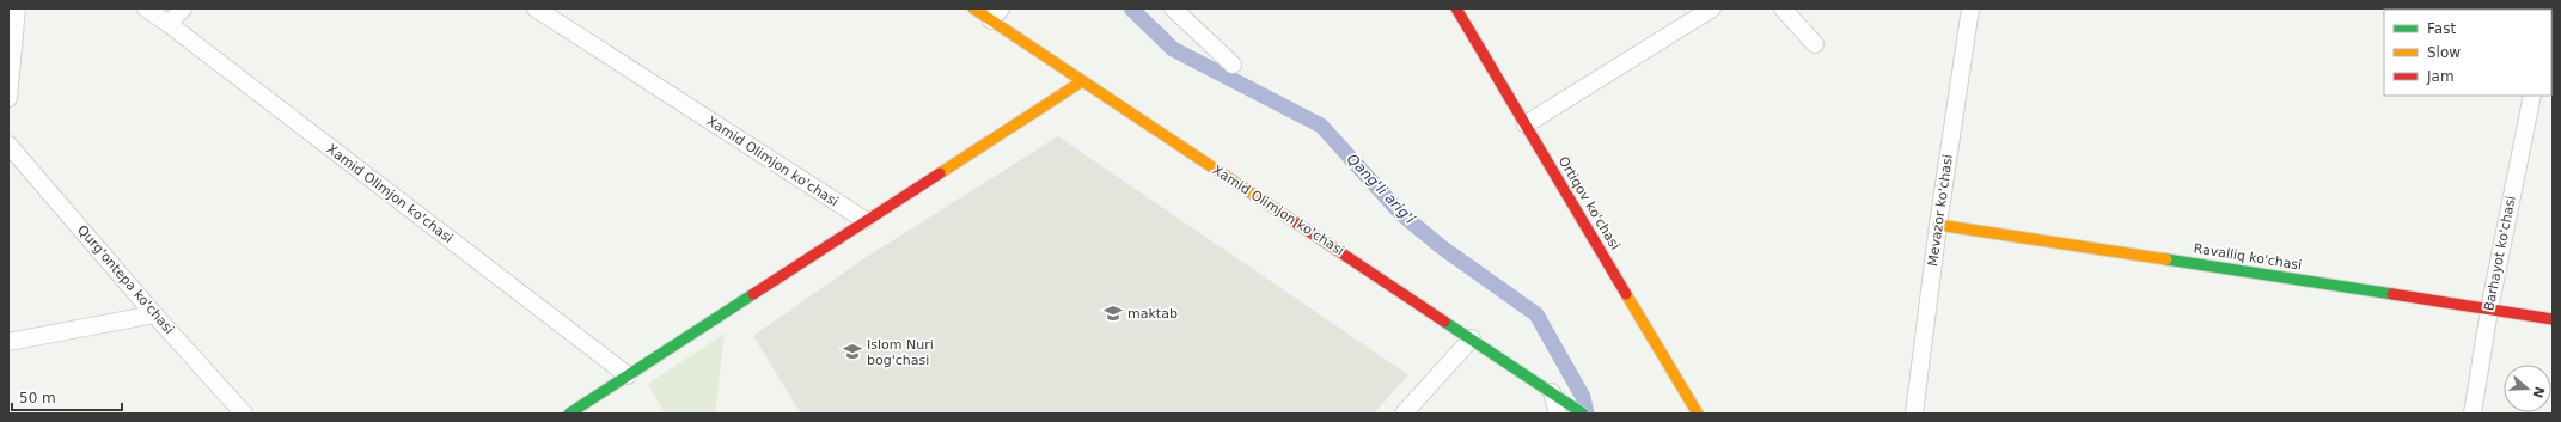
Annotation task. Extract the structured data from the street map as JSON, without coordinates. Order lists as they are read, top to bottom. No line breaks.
{"streets":{"street":["Xamid Olimjon ko'chasi","Ortiqov ko'chasi","Mevazor ko'chasi","Barhayot ko'chasi","Ravalliq ko'chasi","Qurg'ontepa ko'chasi"]},"crossings":[["Mevazor ko'chasi","Ravalliq ko'chasi"],["Barhayot ko'chasi","Ravalliq ko'chasi"]],"water":["Qang'li arig'i"],"places":{"school or university":["maktab","Islom Nuri bog'chasi"]},"legend":["Fast","Slow","Jam"],"scale_bar":"50 m","north":"right"}
